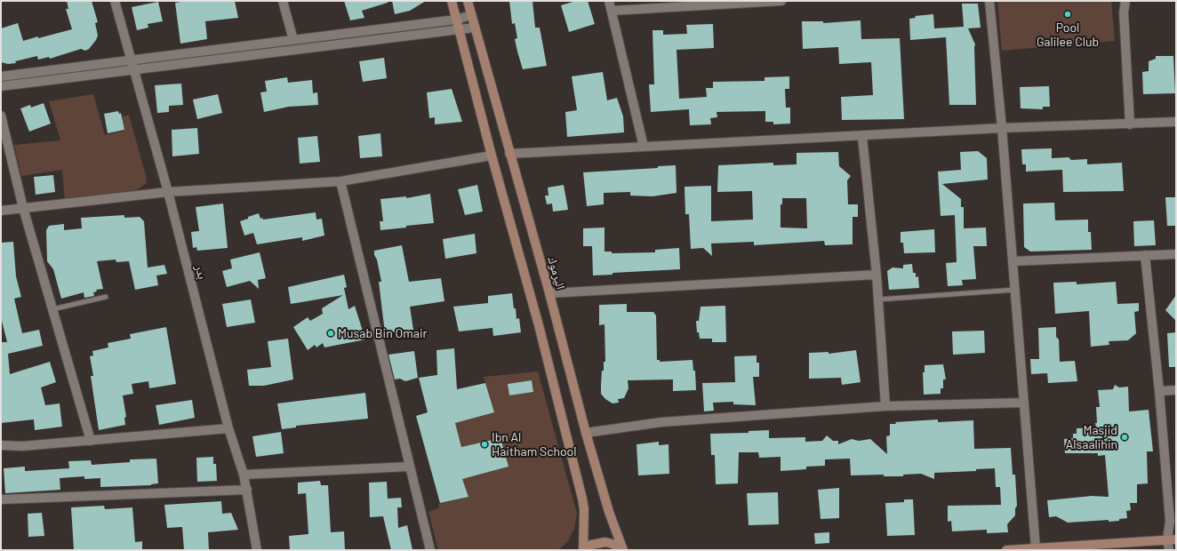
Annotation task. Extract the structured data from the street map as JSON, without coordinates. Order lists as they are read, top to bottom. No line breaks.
{"streets":{"street":["بدر","اليرموك"]},"places":["Pool Galilee Club","Musab Bin Omair","Masjid Alsaalihin","Ibn Al Haitham School"]}
